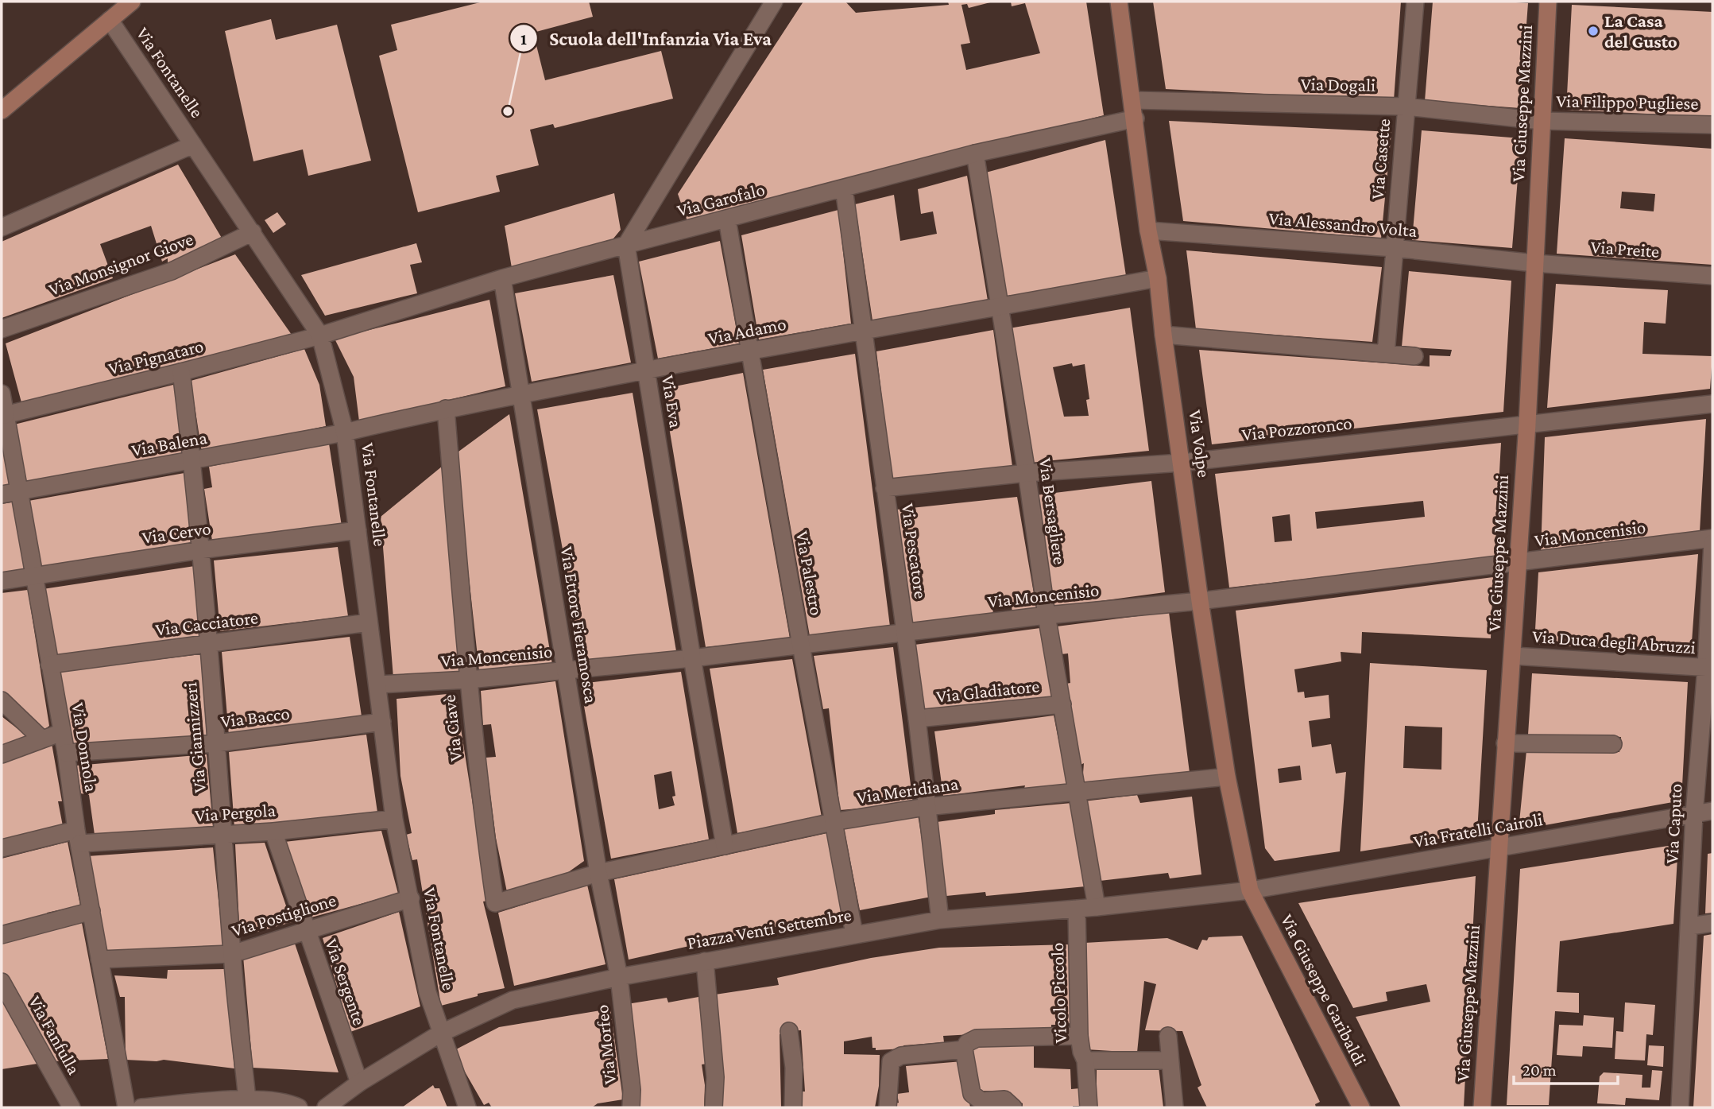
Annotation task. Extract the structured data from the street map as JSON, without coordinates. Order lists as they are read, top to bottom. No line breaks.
{"streets":{"main road":["Via Giuseppe Mazzini","Via Volpe","Via Giuseppe Garibaldi"],"street":["Via Fontanelle","Via Dogali","Via Filippo Pugliese","Via Casette","Via Garofalo","Via Alessandro Volta","Via Preite","Via Monsignor Giove","Via Adamo","Via Pignataro","Via Eva","Via Pozzoronco","Via Balena","Via Bersagliere","Via Cervo","Via Moncenisio","Via Pescatore","Via Palestro","Via Cacciatore","Via Ettore Fieramosca","Via Duca degli Abruzzi","Via Gladiatore","Via Bacco","Via Ciavè","Via Giannizzeri","Via Donnola","Via Meridiana","Via Pergola","Via Caputo","Via Fratelli Cairoli","Via Postiglione","Piazza Venti Settembre","Via Sergente","Vicolo Piccolo","Via Fanfulla","Via Morfeo"]},"crossings":[["Via Fontanelle","Via Garofalo"],["Via Fontanelle","Via Monsignor Giove"],["Via Fontanelle","Via Adamo"],["Via Fontanelle","Via Pignataro"],["Via Fontanelle","Via Balena"],["Via Fontanelle","Via Cervo"],["Via Fontanelle","Via Moncenisio"],["Via Fontanelle","Via Cacciatore"],["Via Fontanelle","Via Bacco"],["Via Fontanelle","Via Pergola"],["Via Fontanelle","Via Postiglione"],["Via Fontanelle","Piazza Venti Settembre"],["Via Dogali","Via Filippo Pugliese"],["Via Dogali","Via Giuseppe Mazzini"],["Via Dogali","Via Casette"],["Via Dogali","Via Volpe"],["Via Filippo Pugliese","Via Giuseppe Mazzini"],["Via Giuseppe Mazzini","Via Alessandro Volta"],["Via Giuseppe Mazzini","Via Preite"],["Via Giuseppe Mazzini","Via Pozzoronco"],["Via Giuseppe Mazzini","Via Moncenisio"],["Via Giuseppe Mazzini","Via Duca degli Abruzzi"],["Via Giuseppe Mazzini","Via Fratelli Cairoli"],["Via Casette","Via Alessandro Volta"],["Via Garofalo","Via Pignataro"],["Via Garofalo","Via Eva"],["Via Garofalo","Via Volpe"],["Via Garofalo","Via Bersagliere"],["Via Garofalo","Via Pescatore"],["Via Garofalo","Via Palestro"],["Via Garofalo","Via Ettore Fieramosca"],["Via Alessandro Volta","Via Preite"],["Via Alessandro Volta","Via Volpe"],["Via Adamo","Via Eva"],["Via Adamo","Via Balena"],["Via Adamo","Via Volpe"],["Via Adamo","Via Bersagliere"],["Via Adamo","Via Pescatore"],["Via Adamo","Via Palestro"],["Via Adamo","Via Ettore Fieramosca"],["Via Adamo","Via Ciavè"],["Via Pignataro","Via Giannizzeri"],["Via Pignataro","Via Donnola"],["Via Eva","Via Moncenisio"],["Via Eva","Via Meridiana"],["Via Pozzoronco","Via Volpe"],["Via Pozzoronco","Via Bersagliere"],["Via Pozzoronco","Via Pescatore"],["Via Balena","Via Giannizzeri"],["Via Balena","Via Donnola"],["Via Volpe","Via Moncenisio"],["Via Volpe","Via Meridiana"],["Via Volpe","Via Fratelli Cairoli"],["Via Volpe","Piazza Venti Settembre"],["Via Volpe","Via Giuseppe Garibaldi"],["Via Bersagliere","Via Moncenisio"],["Via Bersagliere","Via Gladiatore"],["Via Bersagliere","Via Meridiana"],["Via Bersagliere","Piazza Venti Settembre"],["Via Cervo","Via Giannizzeri"],["Via Cervo","Via Donnola"],["Via Moncenisio","Via Pescatore"],["Via Moncenisio","Via Palestro"],["Via Moncenisio","Via Ettore Fieramosca"],["Via Moncenisio","Via Ciavè"],["Via Pescatore","Via Gladiatore"],["Via Pescatore","Via Meridiana"],["Via Pescatore","Piazza Venti Settembre"],["Via Palestro","Via Meridiana"],["Via Palestro","Piazza Venti Settembre"],["Via Cacciatore","Via Giannizzeri"],["Via Cacciatore","Via Donnola"],["Via Ettore Fieramosca","Via Ciavè"],["Via Ettore Fieramosca","Via Meridiana"],["Via Ettore Fieramosca","Piazza Venti Settembre"],["Via Ettore Fieramosca","Via Morfeo"],["Via Duca degli Abruzzi","Via Caputo"],["Via Bacco","Via Giannizzeri"],["Via Bacco","Via Donnola"],["Via Ciavè","Via Meridiana"],["Via Giannizzeri","Via Pergola"],["Via Giannizzeri","Via Postiglione"],["Via Donnola","Via Pergola"],["Via Donnola","Via Postiglione"],["Via Pergola","Via Sergente"],["Via Caputo","Via Fratelli Cairoli"],["Via Fratelli Cairoli","Piazza Venti Settembre"],["Via Fratelli Cairoli","Via Giuseppe Garibaldi"],["Via Postiglione","Via Sergente"],["Piazza Venti Settembre","Via Sergente"],["Piazza Venti Settembre","Via Giuseppe Garibaldi"],["Piazza Venti Settembre","Vicolo Piccolo"],["Piazza Venti Settembre","Via Morfeo"]],"places":["La Casa del Gusto","Scuola dell'Infanzia Via Eva"],"scale_bar":"20 m"}
